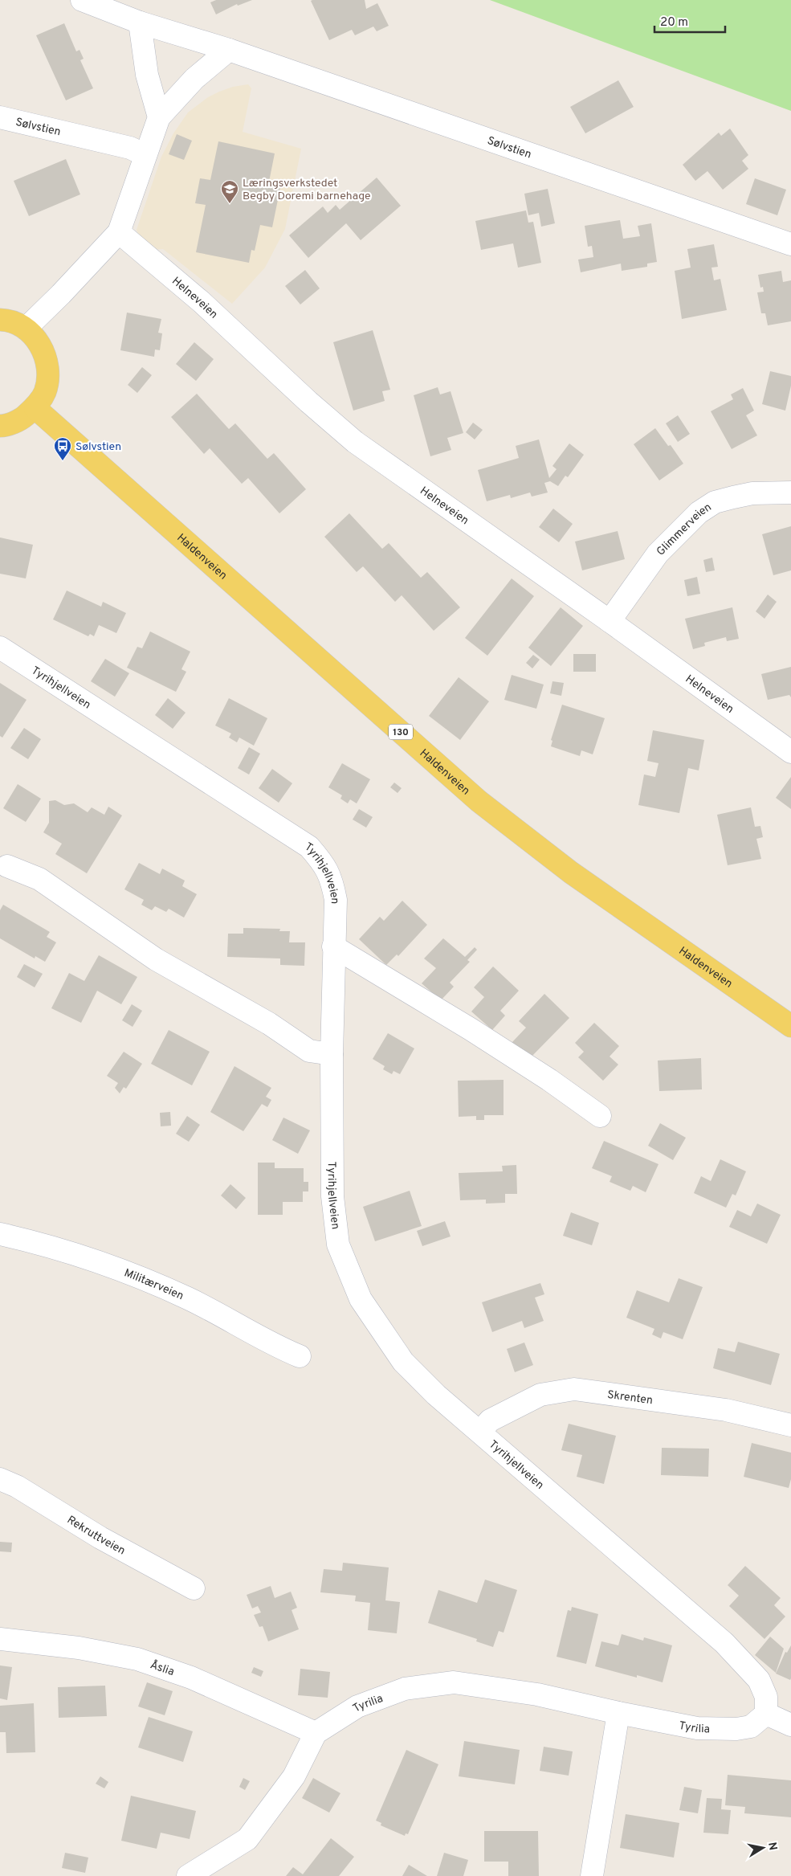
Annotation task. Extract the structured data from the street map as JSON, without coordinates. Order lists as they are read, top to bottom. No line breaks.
{"streets":{"main road":["Haldenveien","130"],"street":["Sølvstien","Helneveien","Glimmerveien","Tyrihjellveien","Militærveien","Skrenten","Rekruttveien","Åslia","Tyrilia"]},"crossings":[["Helneveien","Glimmerveien"],["Tyrihjellveien","Skrenten"],["Tyrihjellveien","Tyrilia"],["Åslia","Tyrilia"]],"places":{"school or university":["Læringsverkstedet Begby Doremi barnehage"],"bus stop":["Sølvstien"]},"scale_bar":"20 m","north":"right"}
